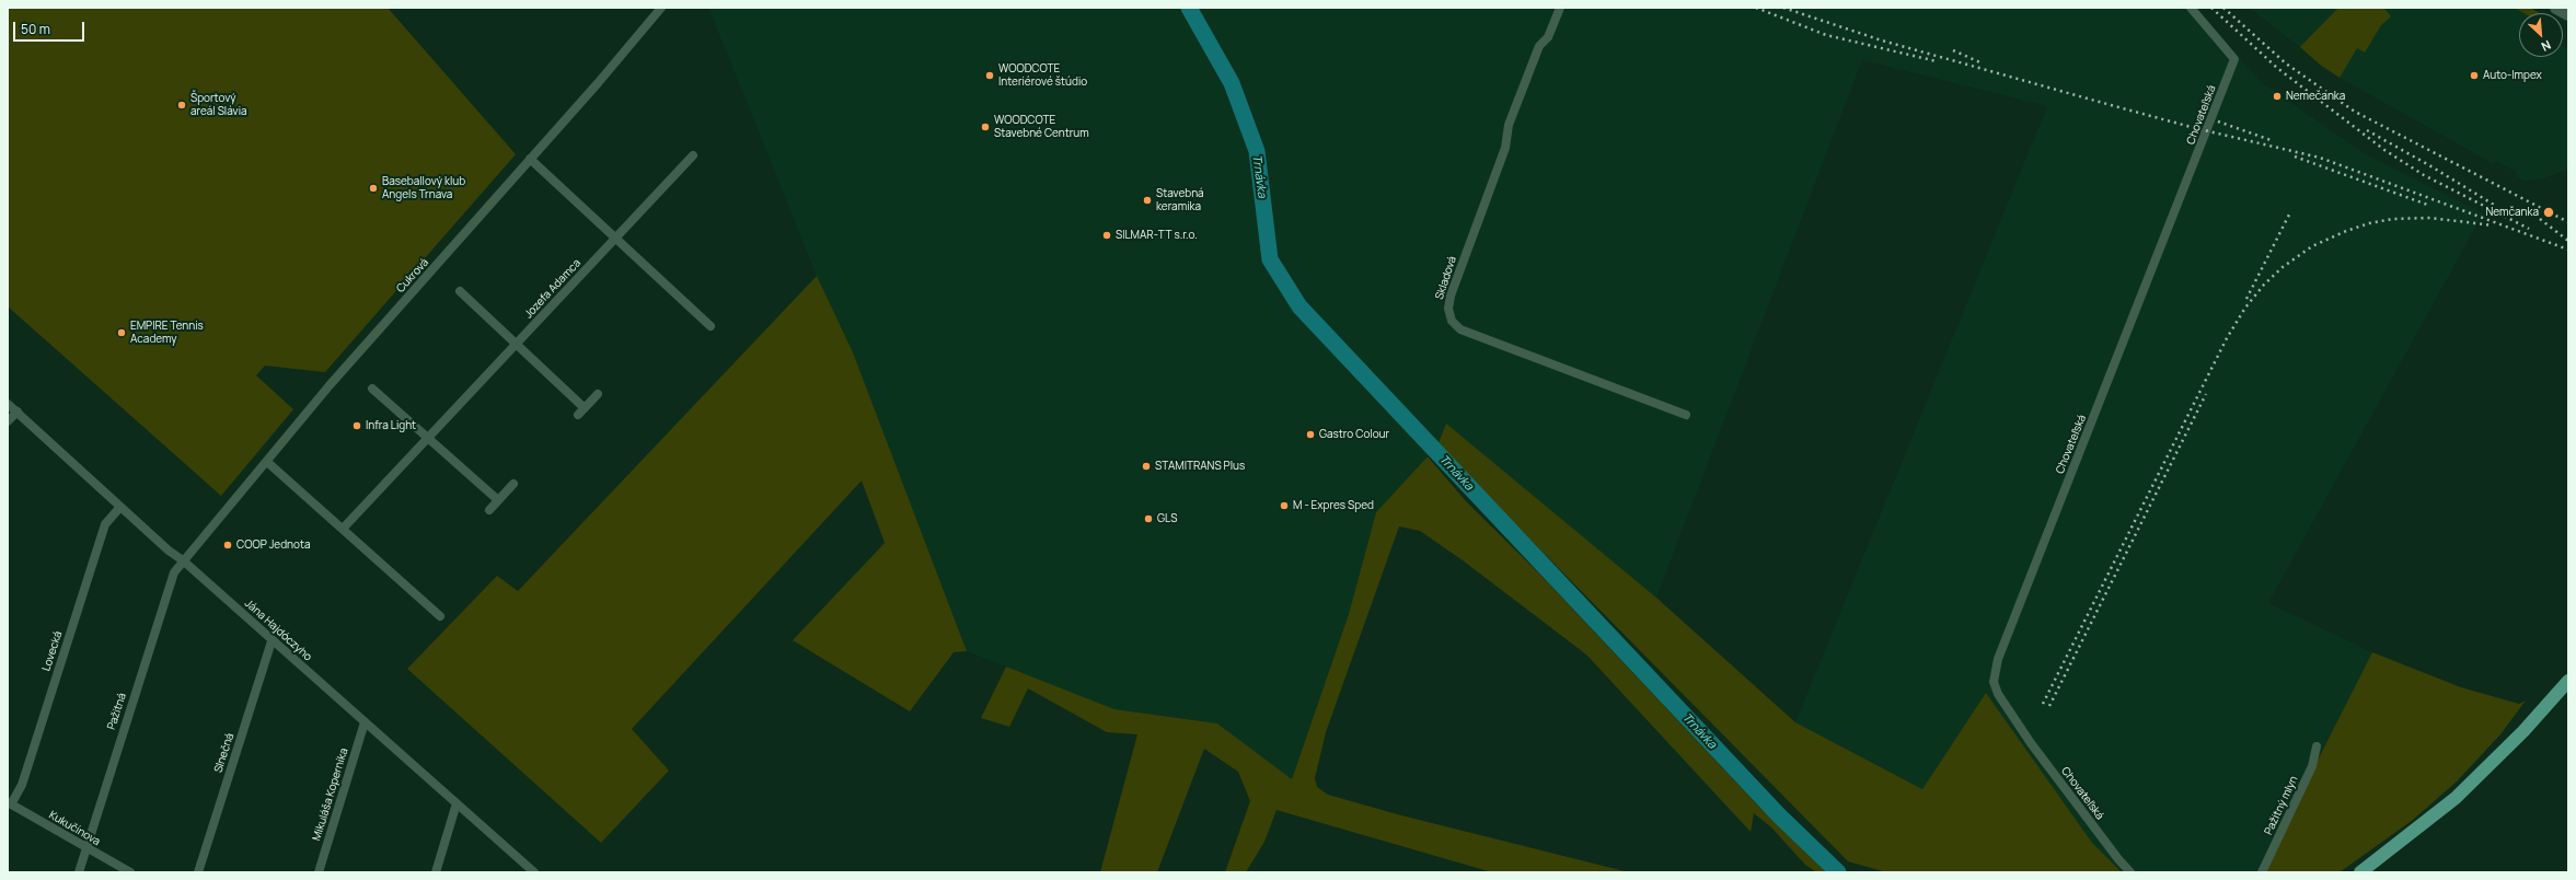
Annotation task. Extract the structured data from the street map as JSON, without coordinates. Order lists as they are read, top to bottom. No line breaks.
{"streets":{"street":["Chovateľská","Cukrová","Skladová","Jozefa Adamca","Jána Hajdóczyho","Lovecká","Pažitná","Slnečná","Mikuláša Koperníka","Pažitný mlyn","Kukučínova"]},"crossings":[["Cukrová","Jána Hajdóczyho"],["Cukrová","Pažitná"],["Jána Hajdóczyho","Lovecká"],["Jána Hajdóczyho","Pažitná"],["Jána Hajdóczyho","Slnečná"],["Jána Hajdóczyho","Mikuláša Koperníka"],["Lovecká","Kukučínova"],["Pažitná","Kukučínova"]],"water":["Trnávka"],"places":["WOODCOTE Interiérové štúdio","Auto-Impex","Nemečanka","Športový areál Slávia","WOODCOTE Stavebné Centrum","Baseballový klub Angels Trnava","Stavebná keramika","Nemčanka","SILMAR-TT s.r.o.","EMPIRE Tennis Academy","Infra Light","Gastro Colour","STAMITRANS Plus","M - Expres Sped","GLS","COOP Jednota"],"scale_bar":"50 m","north":"bottom right"}
